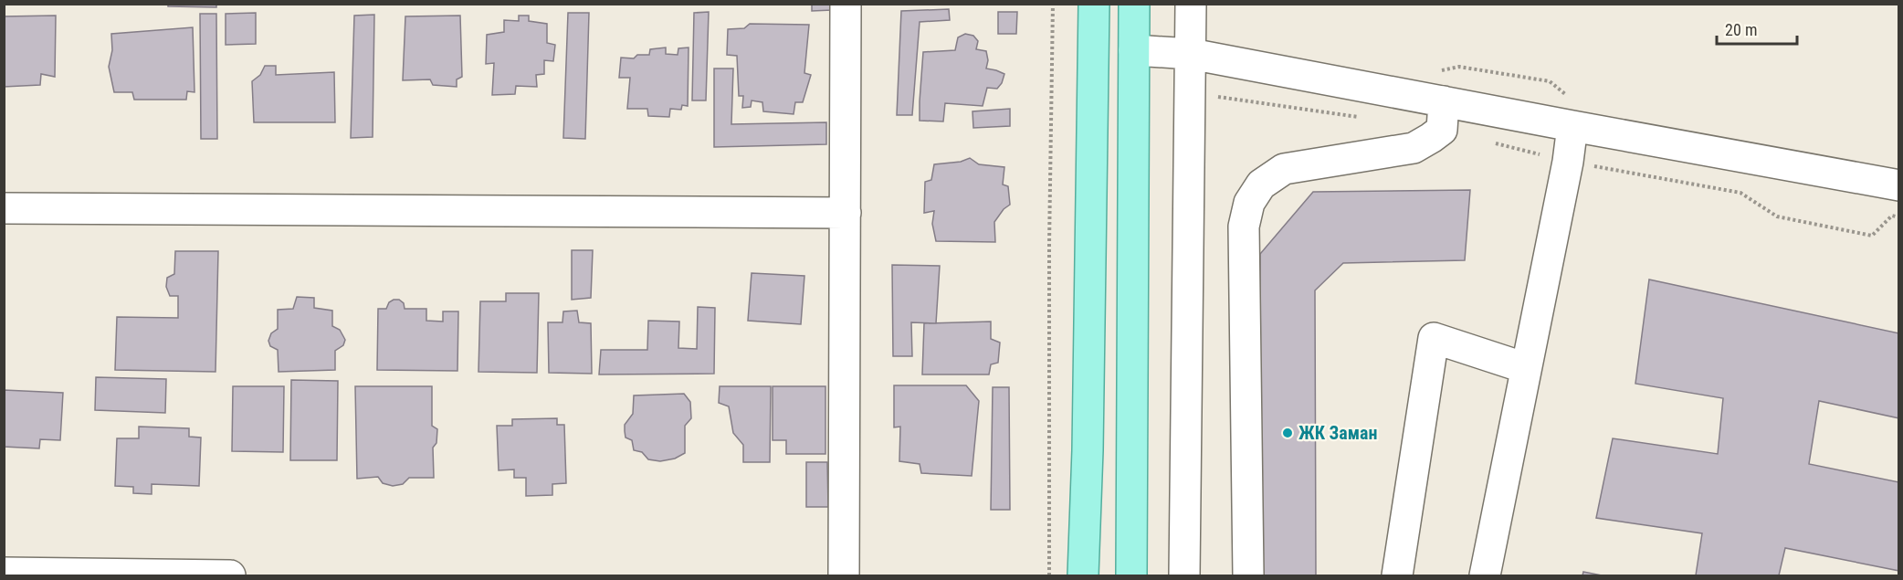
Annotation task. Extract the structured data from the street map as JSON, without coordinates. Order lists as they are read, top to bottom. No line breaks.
{"places":["ЖК Заман"],"scale_bar":"20 m"}
